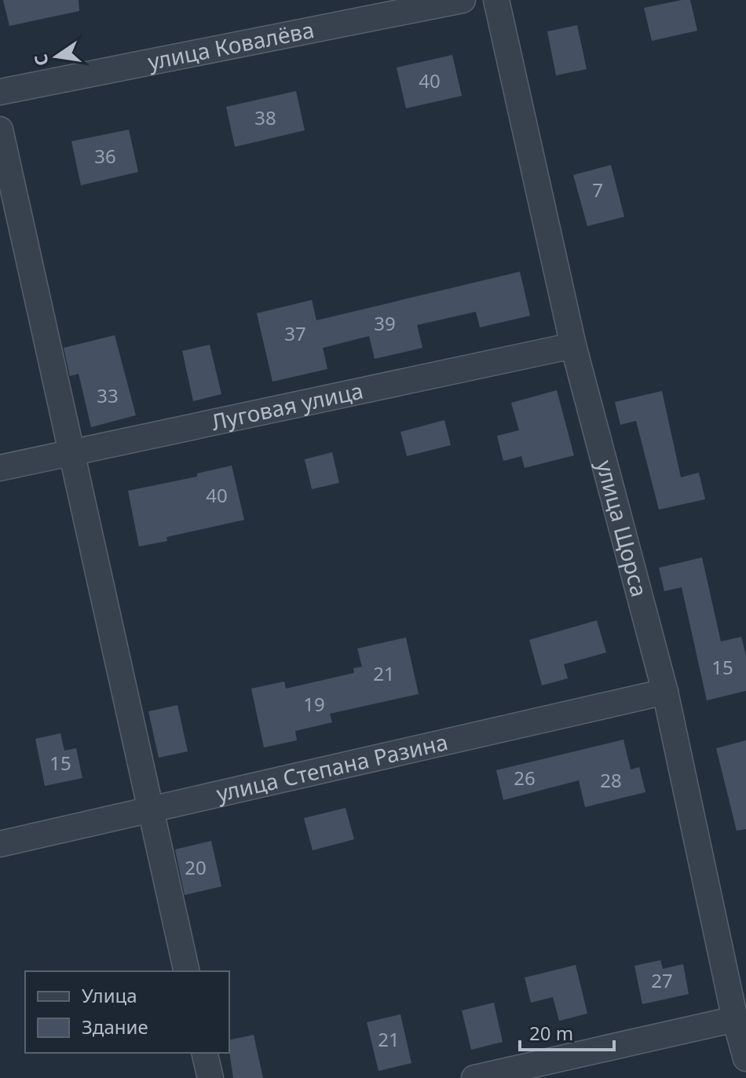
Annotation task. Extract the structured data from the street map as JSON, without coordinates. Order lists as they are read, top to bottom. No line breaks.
{"streets":{"street":["улица Ковалёва","Луговая улица","улица Щорса","улица Степана Разина"]},"crossings":[["Луговая улица","улица Щорса"],["улица Щорса","улица Степана Разина"]],"house_numbers":["40","38","36","7","39","37","33","40","15","21","19","15","26","28","20","27","21"],"legend":["Улица","Здание"],"scale_bar":"20 m","north":"left"}
